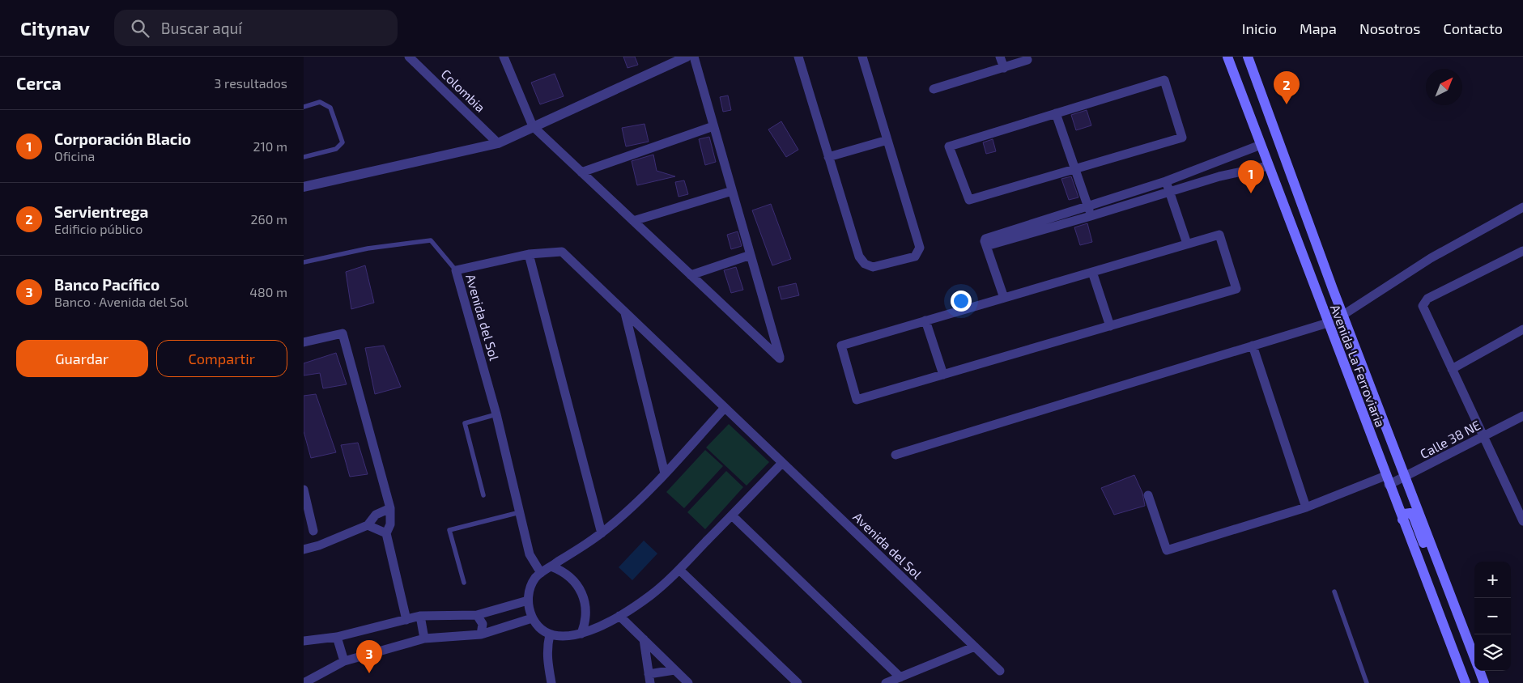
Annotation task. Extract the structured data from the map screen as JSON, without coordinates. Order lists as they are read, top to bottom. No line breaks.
{"streets":{"main road":["Avenida La Ferroviaria"],"street":["Colombia","Avenida del Sol","Calle 38 NE"]},"crossings":[["Avenida La Ferroviaria","Calle 38 NE"]],"north":"top right","page":{"header":"Citynav","search":"Buscar aquí","nav":["Inicio","Mapa","Nosotros","Contacto"],"heading":["Cerca","3 resultados"],"pins":["2","1","3"],"list":[{"mark":"1","name":"Corporación Blacio","note":"Oficina","value":"210 m"},{"mark":"2","name":"Servientrega","note":"Edificio público","value":"260 m"},{"mark":"3","name":"Banco Pacífico","note":"Banco · Avenida del Sol","value":"480 m"}],"buttons":["Guardar","Compartir"],"map_buttons":["+","−"]}}
